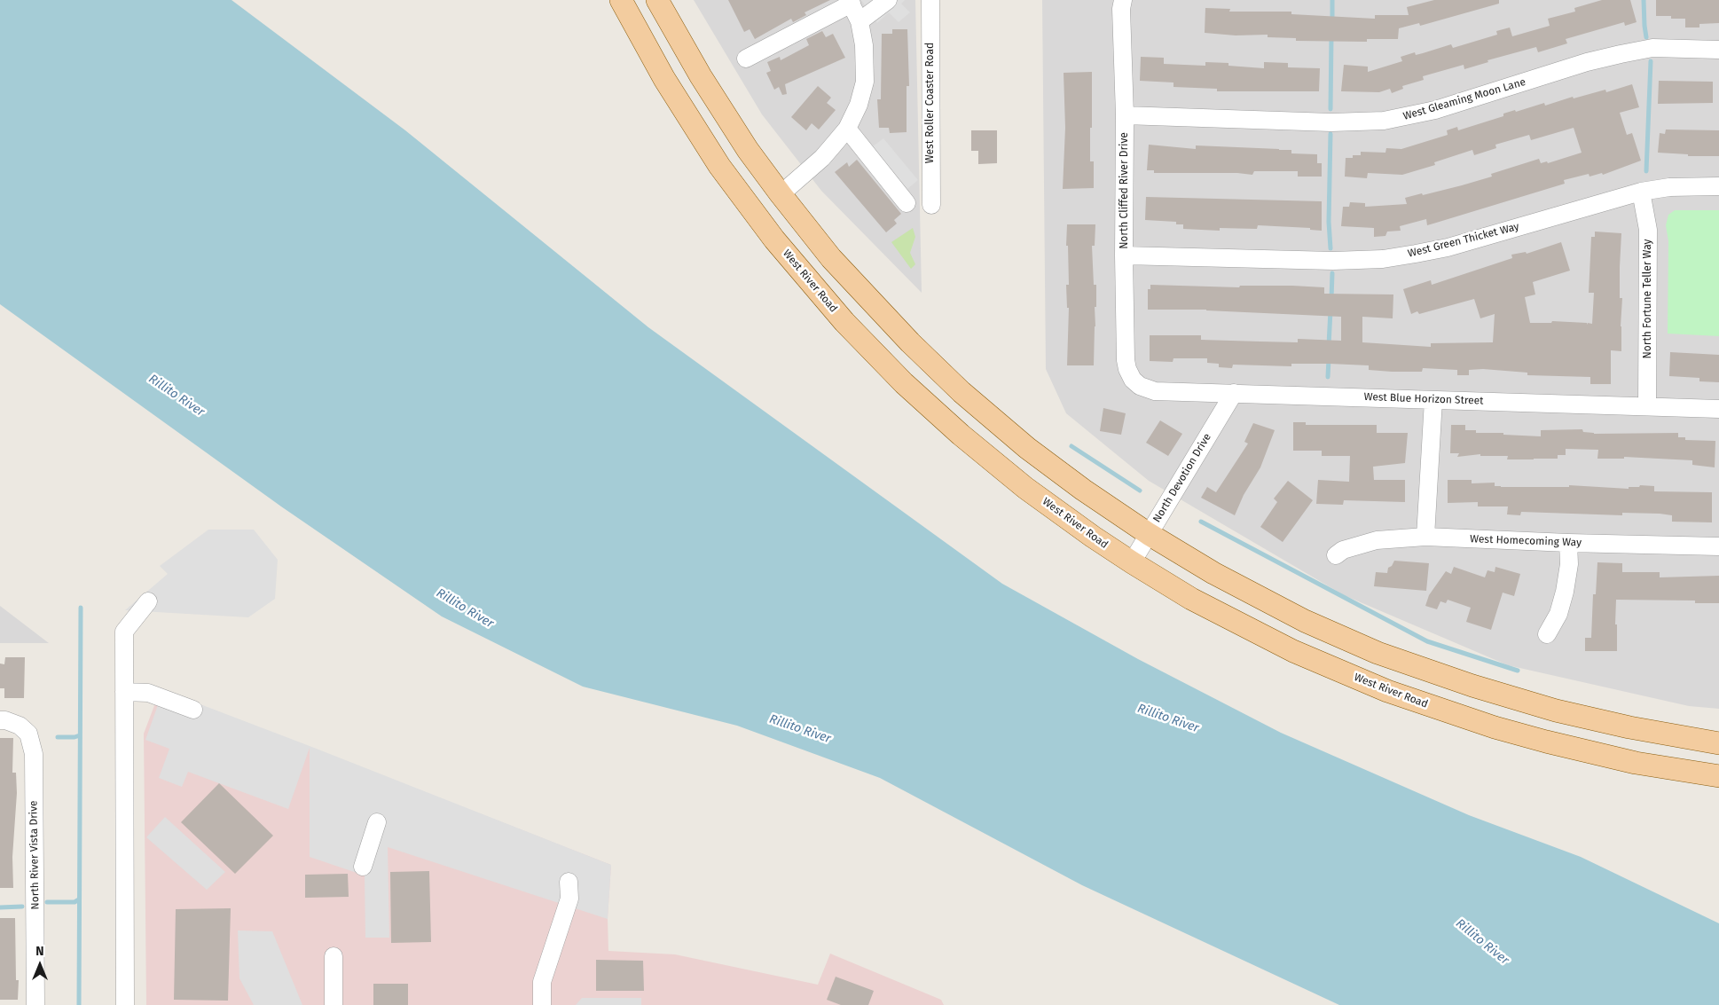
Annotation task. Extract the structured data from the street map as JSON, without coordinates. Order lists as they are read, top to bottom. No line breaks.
{"streets":{"main road":["West River Road"],"street":["West Gleaming Moon Lane","West Roller Coaster Road","North Cliffed River Drive","West Green Thicket Way","North Fortune Teller Way","West Blue Horizon Street","North Devotion Drive","West Homecoming Way","North River Vista Drive"]},"crossings":[["West Gleaming Moon Lane","North Cliffed River Drive"],["North Cliffed River Drive","West Green Thicket Way"],["North Cliffed River Drive","West Blue Horizon Street"],["West Green Thicket Way","North Fortune Teller Way"],["West River Road","North Devotion Drive"],["North Fortune Teller Way","West Blue Horizon Street"],["West Blue Horizon Street","North Devotion Drive"]],"water":["Rillito River"],"north":"top"}
